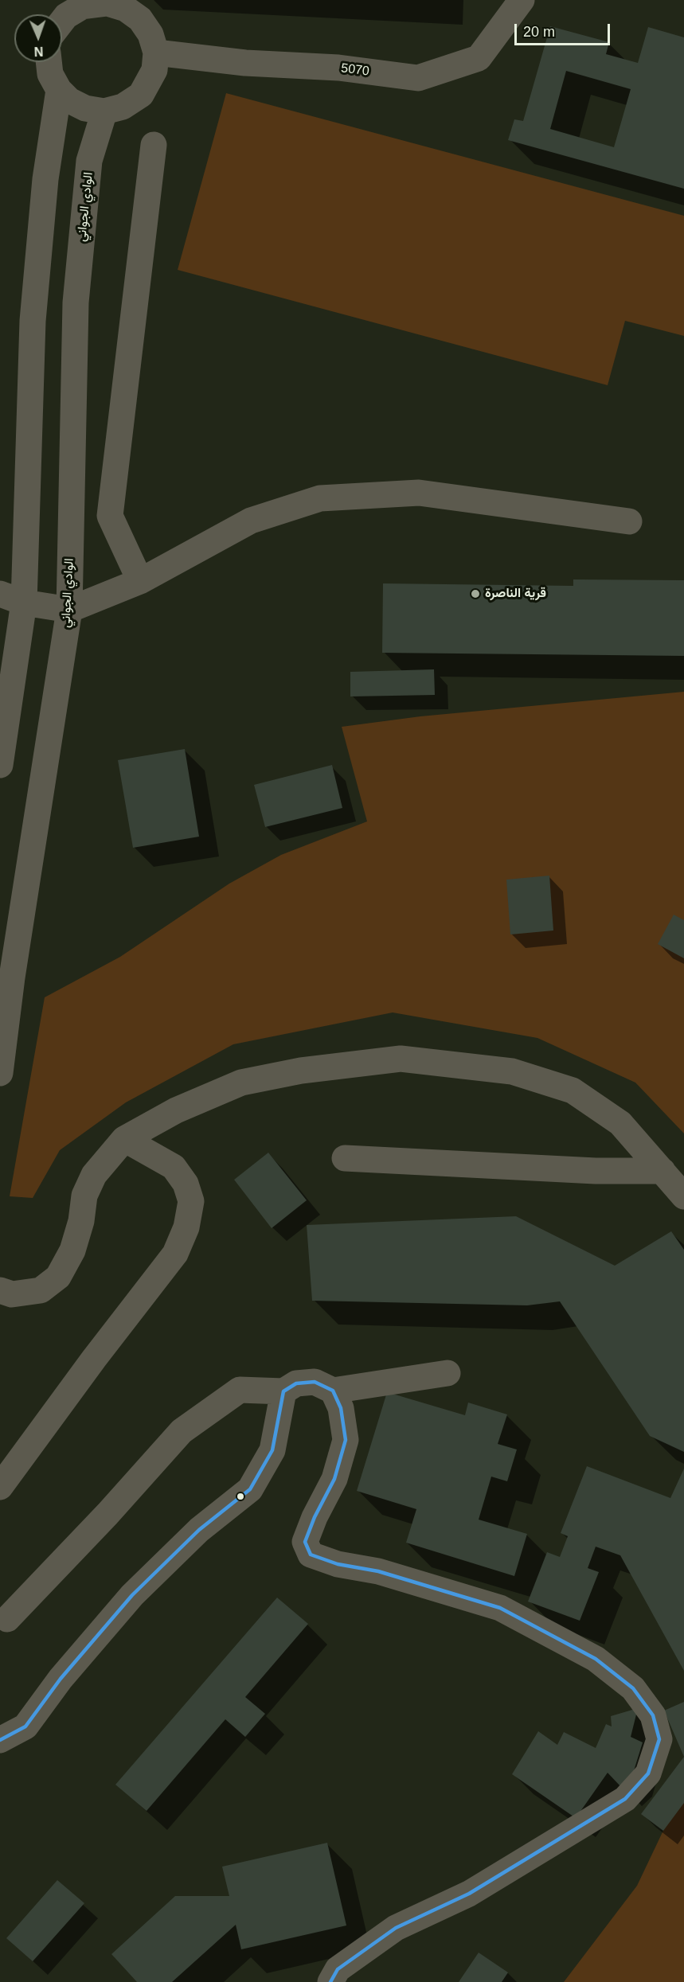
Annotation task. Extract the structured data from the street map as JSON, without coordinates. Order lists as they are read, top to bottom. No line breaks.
{"streets":{"street":["5070","الوادي الجواني"]},"places":["قرية الناصرة"],"scale_bar":"20 m","north":"bottom"}
